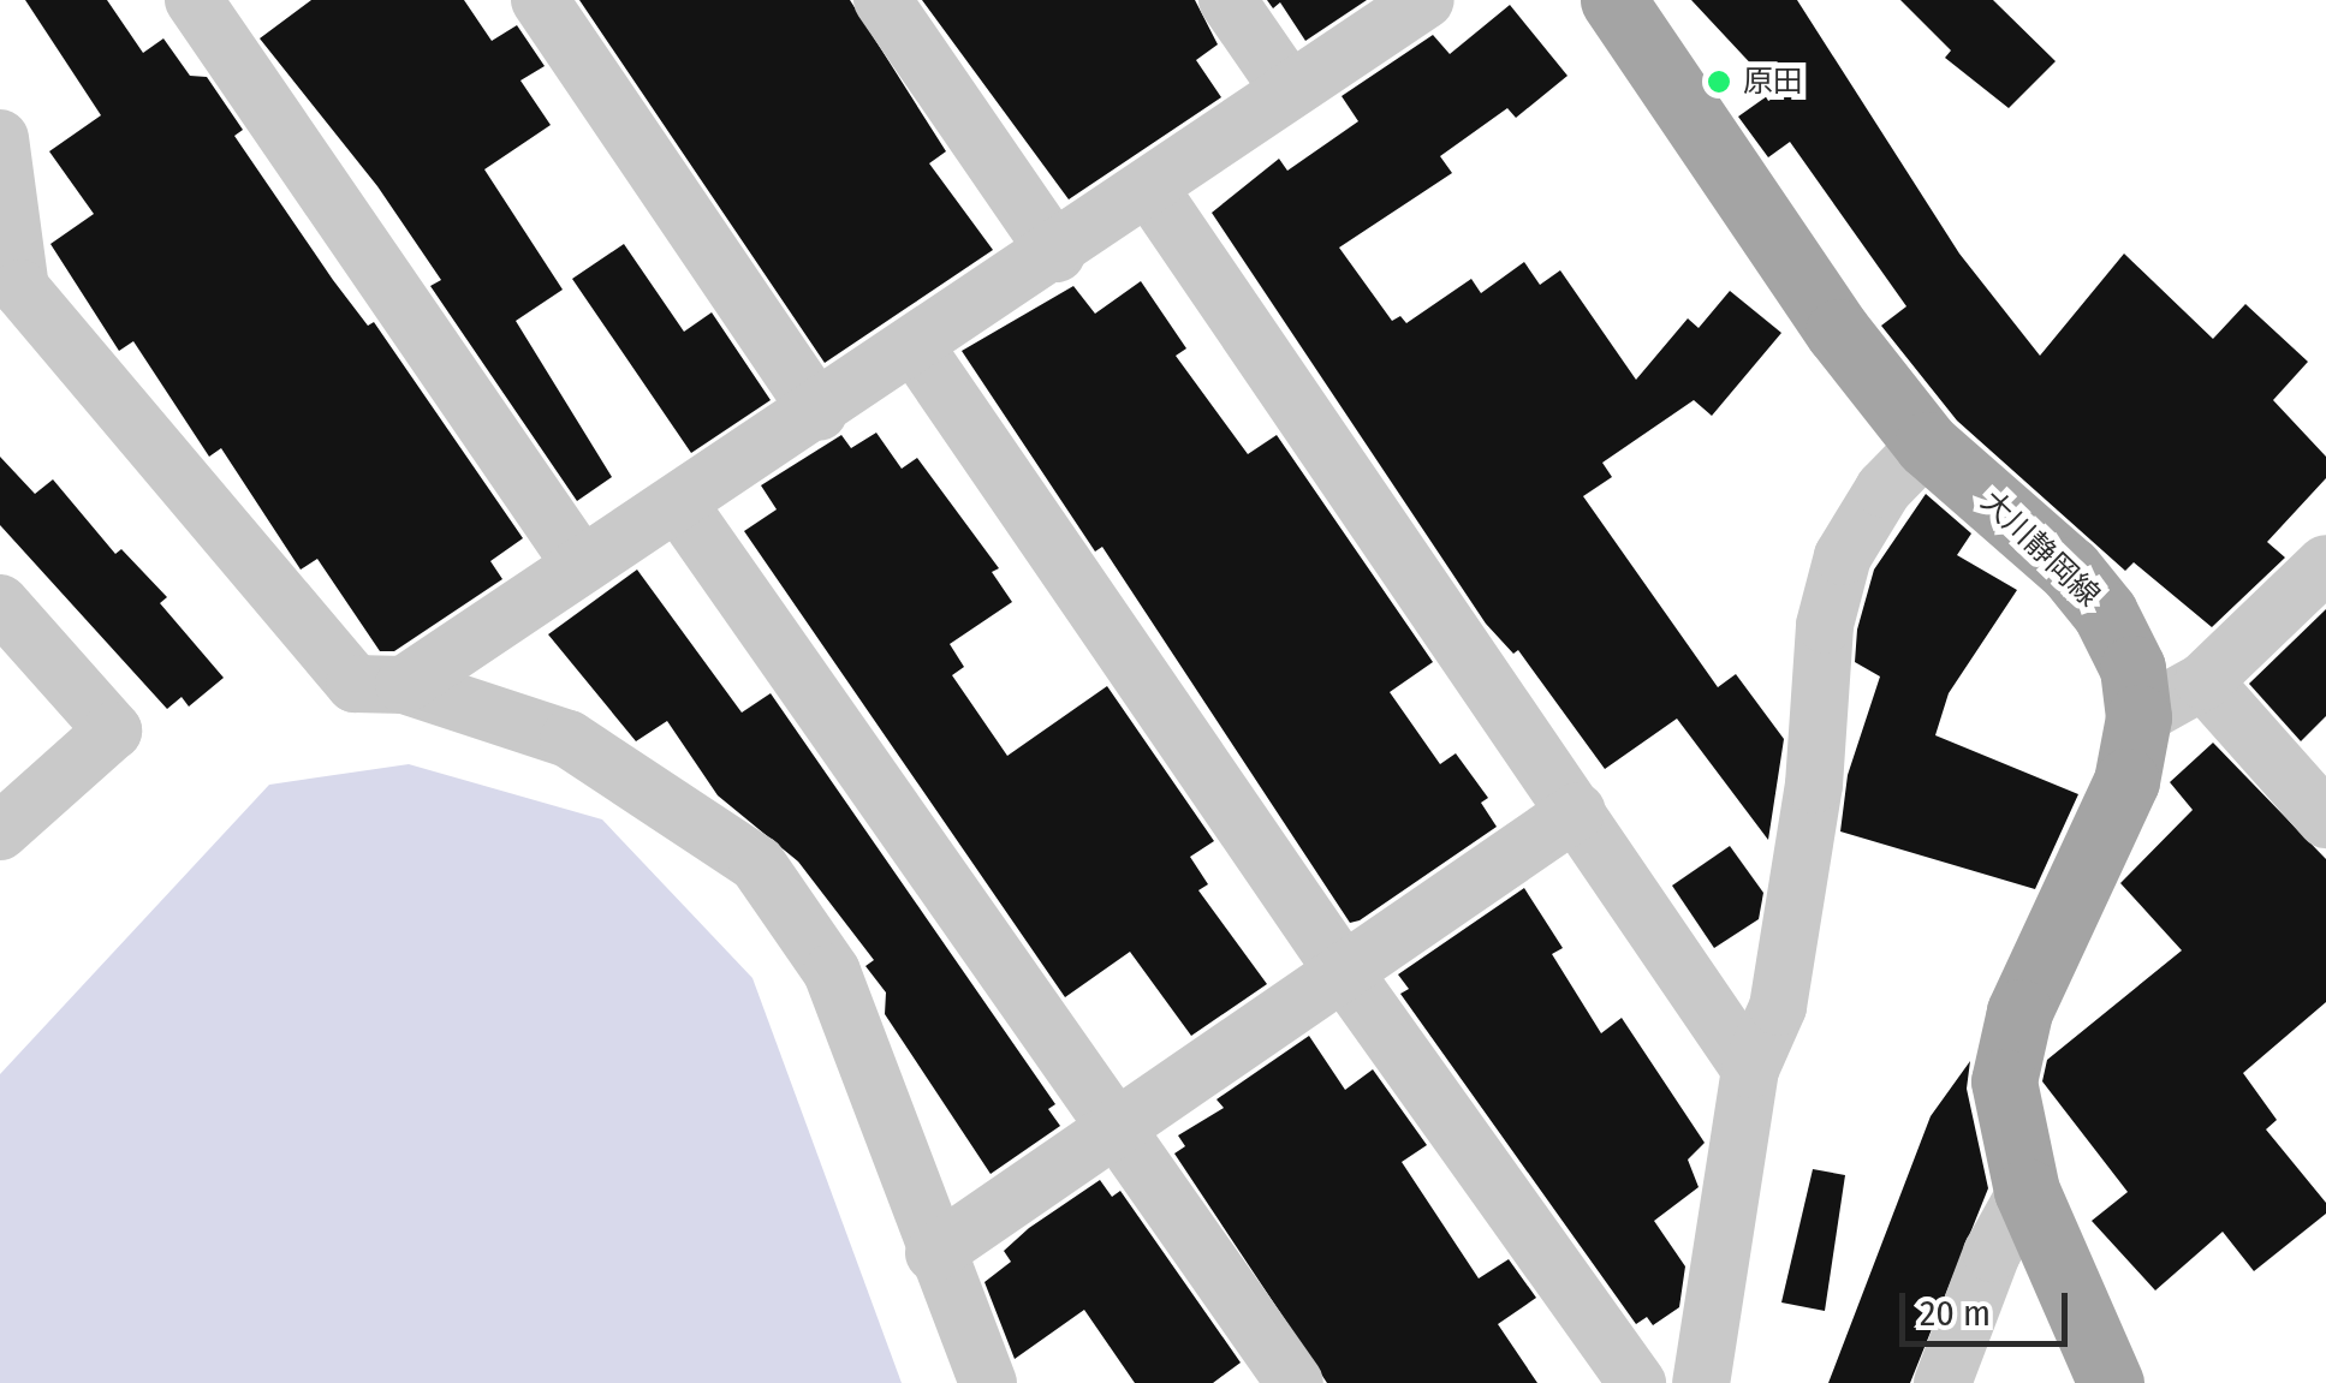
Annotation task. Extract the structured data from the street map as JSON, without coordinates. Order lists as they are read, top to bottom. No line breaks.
{"streets":{"main road":["大川静岡線"]},"places":["原田"],"scale_bar":"20 m"}
